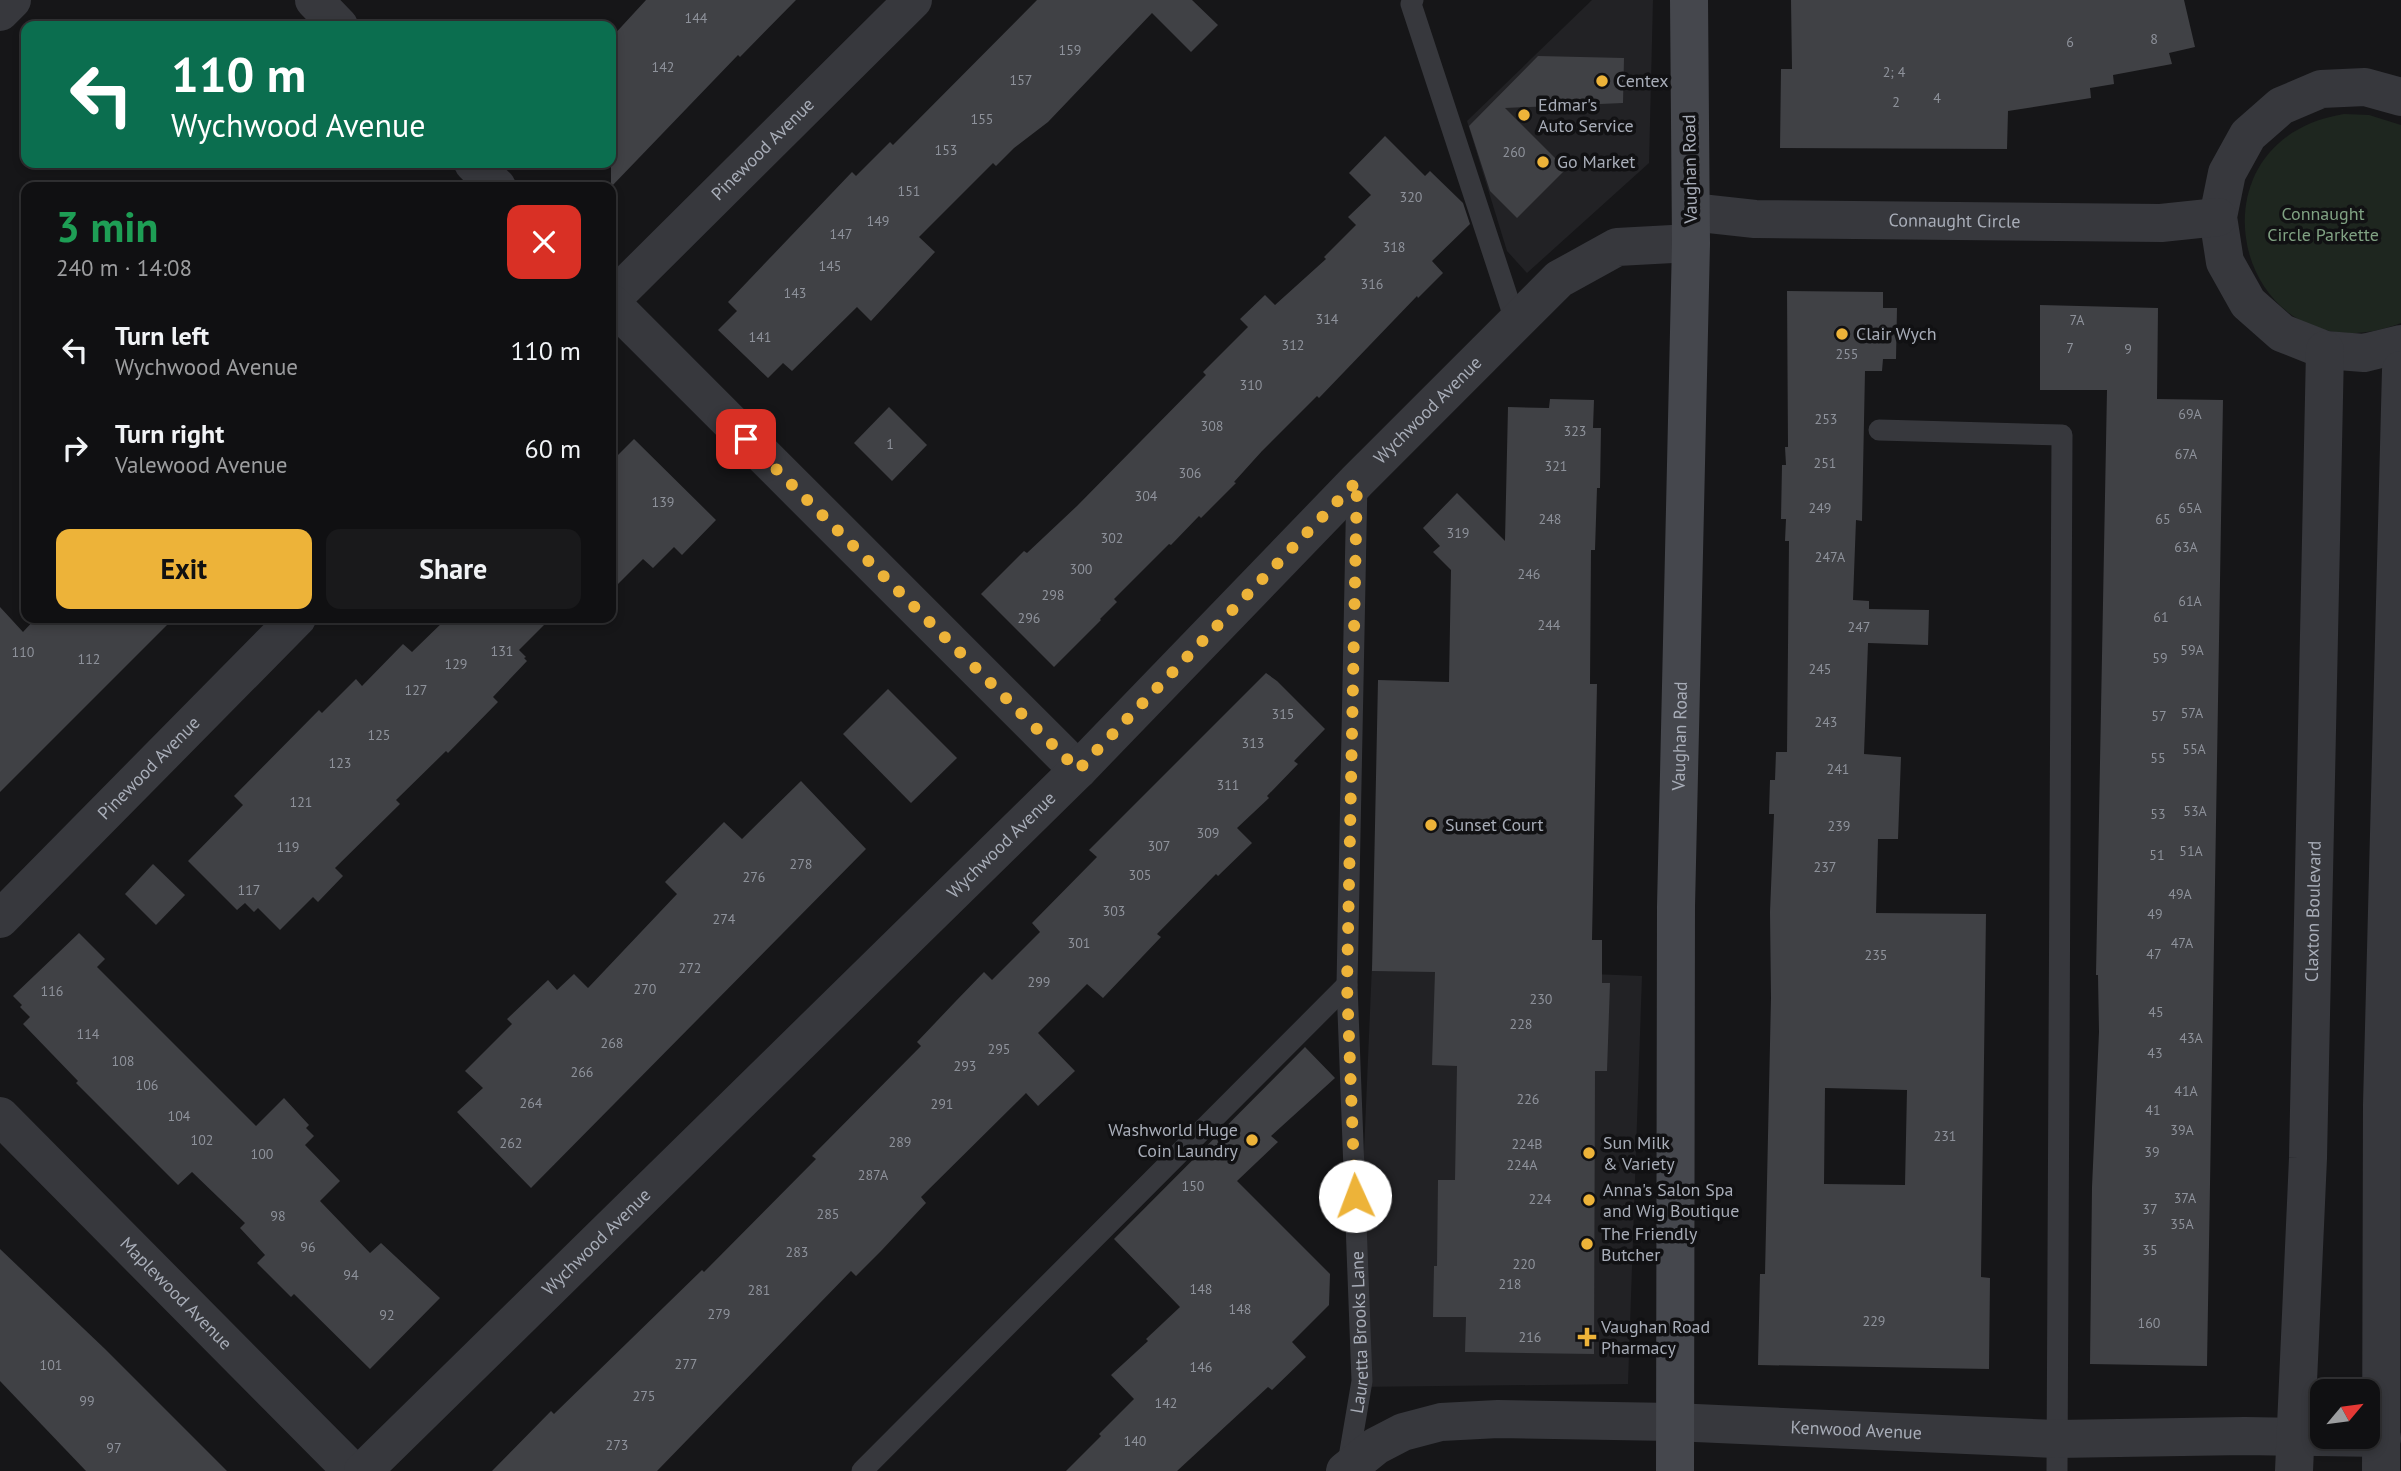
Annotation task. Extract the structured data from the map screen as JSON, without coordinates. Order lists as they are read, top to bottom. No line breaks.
{"streets":{"street":["Pinewood Avenue","Vaughan Road","Connaught Circle","Wychwood Avenue","Claxton Boulevard","Maplewood Avenue","Kenwood Avenue"],"lane":["Lauretta Brooks Lane"]},"crossings":[["Vaughan Road","Connaught Circle"],["Vaughan Road","Wychwood Avenue"],["Vaughan Road","Kenwood Avenue"],["Connaught Circle","Wychwood Avenue"],["Wychwood Avenue","Lauretta Brooks Lane"],["Claxton Boulevard","Kenwood Avenue"],["Lauretta Brooks Lane","Kenwood Avenue"]],"parks":["Connaught Circle Parkette"],"places":{"other":["Centex","Edmar's Auto Service","Go Market","Clair Wych","Sunset Court","Washworld Huge Coin Laundry","Sun Milk & Variety","Anna's Salon Spa and Wig Boutique","The Friendly Butcher"],"health":["Vaughan Road Pharmacy"]},"house_numbers":["144","8","6","159","142","2; 4","157","4","2","155","153","260","151","320","149","147","318","145","316","143","314","7A","141","312","7","9","255","310","69A","253","308","323","1","67A","251","321","306","304","139","249","65A","248","65","319","302","63A","247A","300","246","298","61A","61","296","244","247","59A","131","110","59","112","129","245","127","57A","315","57","243","125","313","55A","55","123","241","311","121","53A","53","239","309","307","119","51A","51","278","237","305","276","117","49A","303","49","274","301","47A","47","235","272","299","270","116","230","45","228","114","43A","268","295","43","108","293","266","106","41A","226","264","291","41","104","39A","231","102","289","262","224B","39","100","224A","287A","150","37A","224","37","285","98","35A","96","35","283","220","94","218","148","281","148","279","92","229","160","216","277","101","146","275","99","142","140","273","97"],"north":"top right","page":{"turn":["110 m","Wychwood Avenue"],"heading":["3 min","240 m · 14:08"],"list":[{"name":"Turn left","note":"Wychwood Avenue","value":"110 m"},{"name":"Turn right","note":"Valewood Avenue","value":"60 m"}],"buttons":["Exit","Share"]}}
